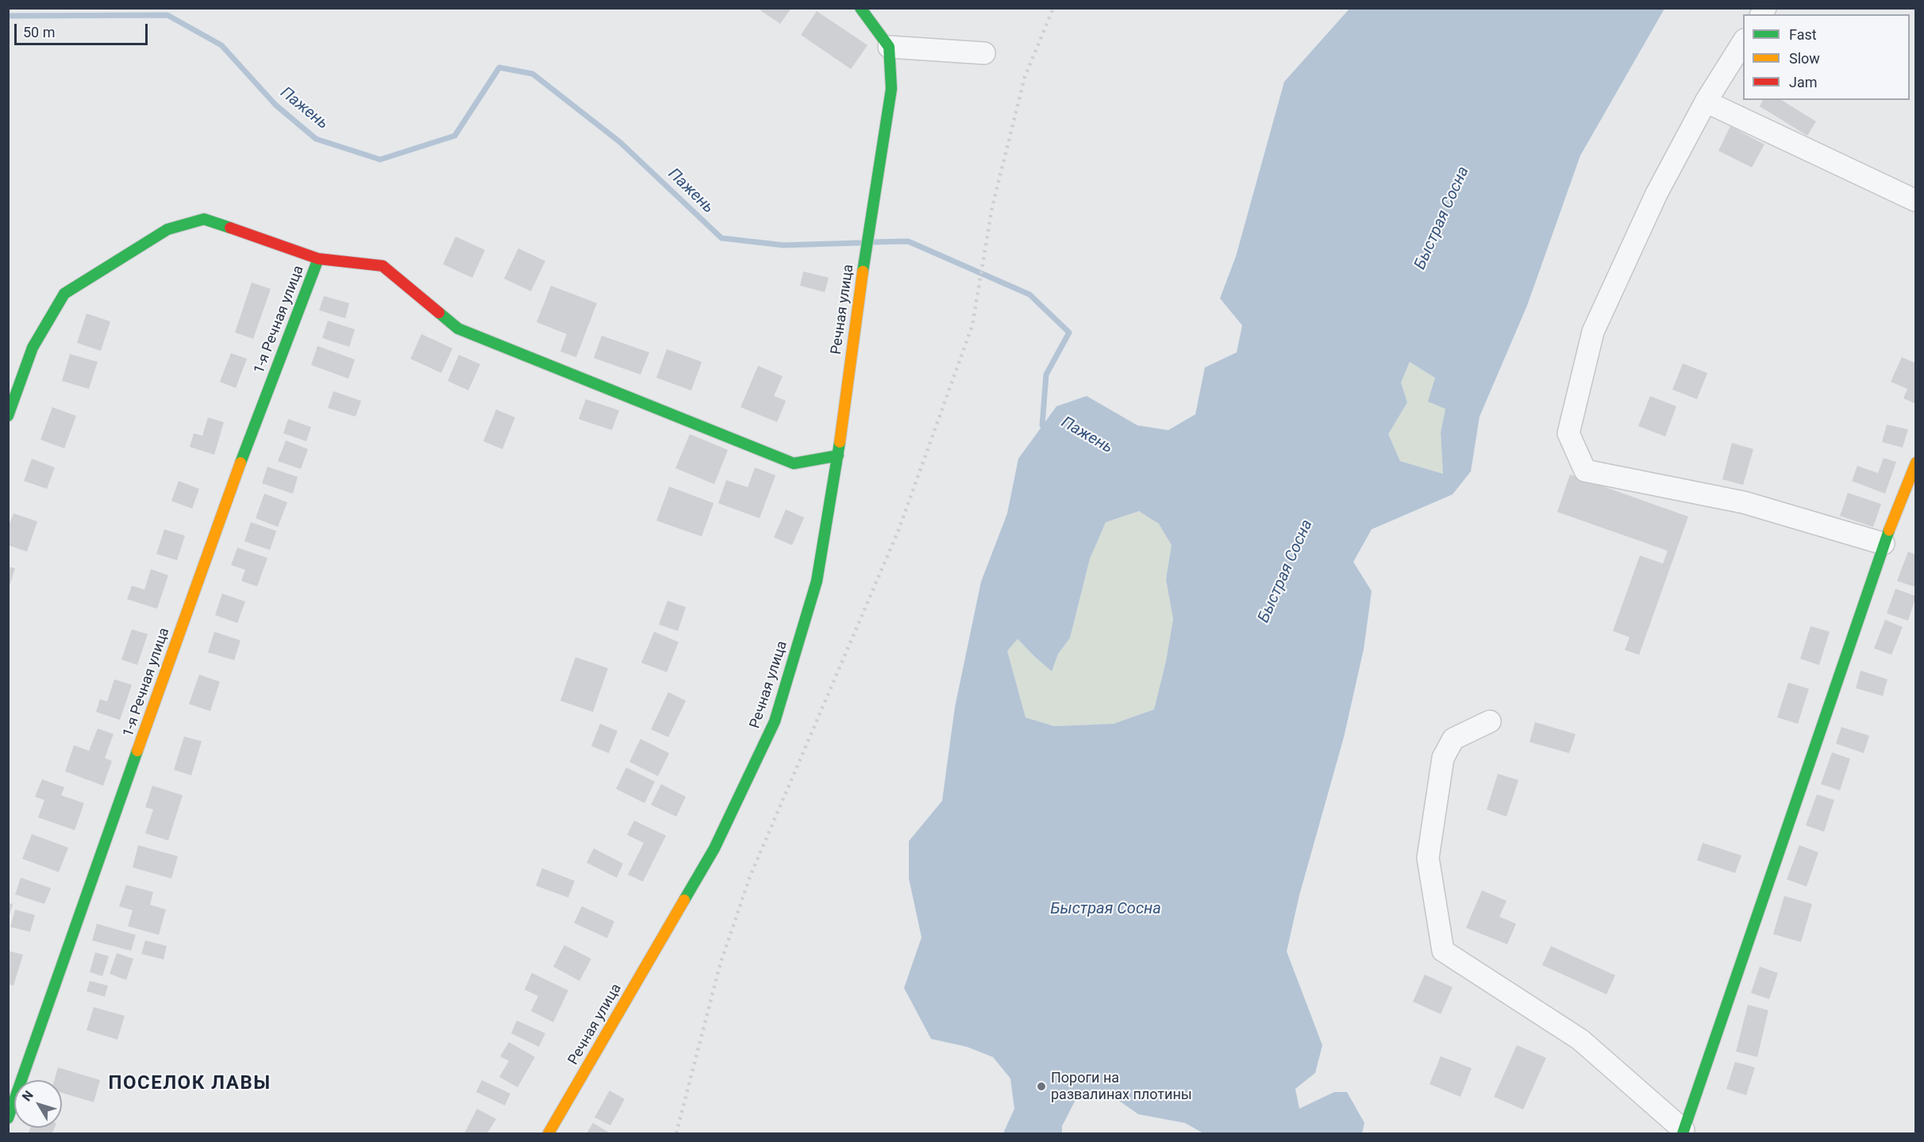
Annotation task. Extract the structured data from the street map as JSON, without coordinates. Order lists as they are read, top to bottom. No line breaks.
{"streets":{"street":["Речная улица","1-я Речная улица"]},"districts":["ПОСЕЛОК ЛАВЫ"],"water":["Пажень","Быстрая Сосна"],"places":["Пороги на развалинах плотины"],"legend":["Fast","Slow","Jam"],"scale_bar":"50 m","north":"top left"}
